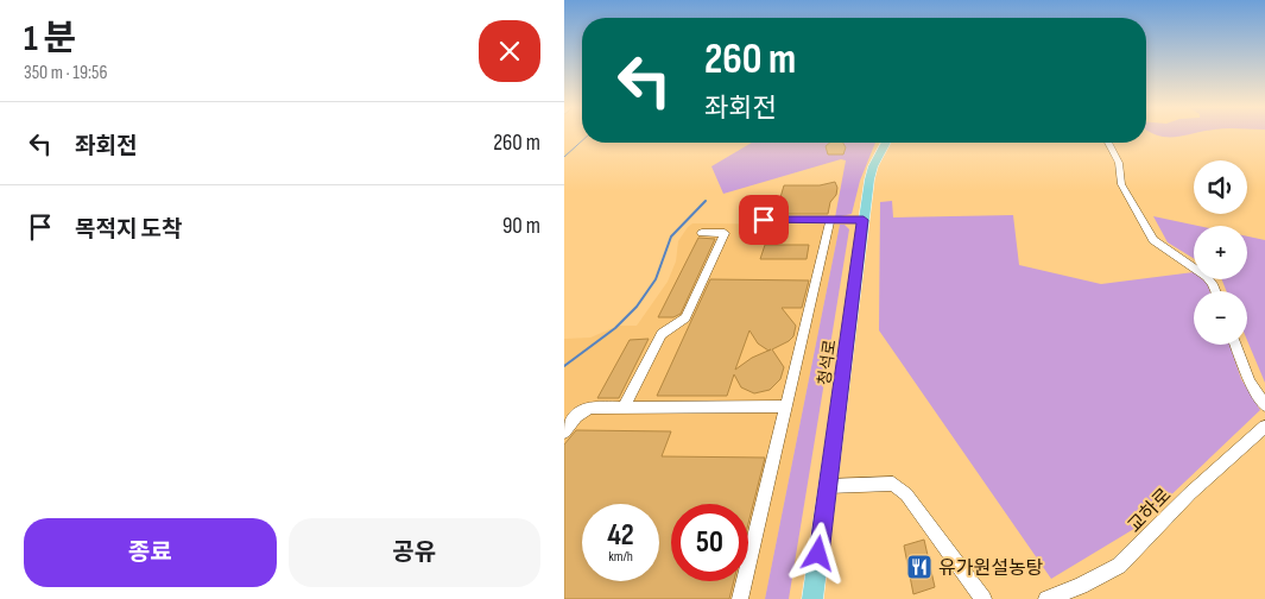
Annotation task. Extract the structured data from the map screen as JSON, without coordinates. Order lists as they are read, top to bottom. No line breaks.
{"streets":{"main road":["청석로"],"street":["교하로"]},"places":{"restaurant":["유가원설농탕"]},"page":{"heading":["1 분","350 m · 19:56"],"turn":["260 m","좌회전"],"list":[{"name":"좌회전","value":"260 m"},{"name":"목적지 도착","value":"90 m"}],"map_buttons":["+","−"],"speed":"42 km/h","limit":"50","buttons":["종료","공유"]}}
